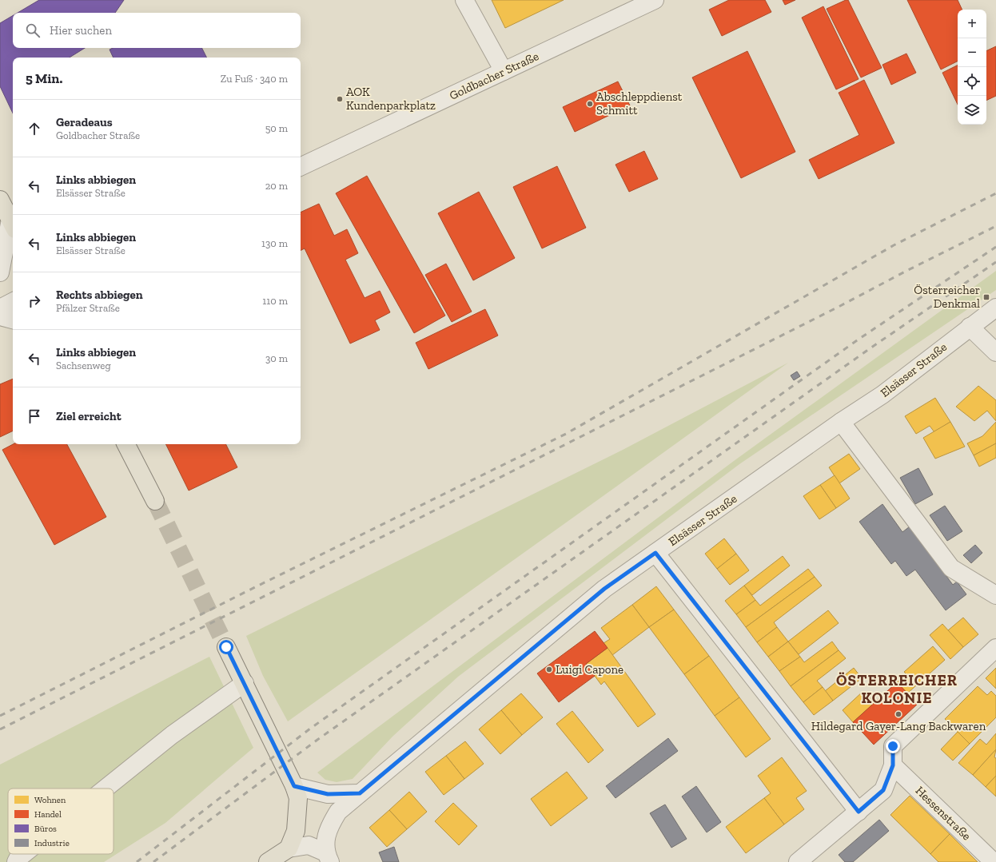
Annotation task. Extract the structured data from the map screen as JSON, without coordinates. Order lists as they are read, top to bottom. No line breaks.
{"streets":{"street":["Goldbacher Straße","Elsässer Straße","Hessenstraße"]},"districts":["ÖSTERREICHER KOLONIE"],"places":{"other":["AOK Kundenparkplatz","Abschleppdienst Schmitt","Luigi Capone","Hildegard Gayer-Lang Backwaren"],"transit":["Österreicher Denkmal"]},"legend":["Wohnen","Handel","Büros","Industrie"],"page":{"map_buttons":["+","−"],"search":"Hier suchen","heading":["5 Min.","Zu Fuß · 340 m"],"list":[["Geradeaus","Goldbacher Straße","50 m"],["Links abbiegen","Elsässer Straße","20 m"],["Links abbiegen","Elsässer Straße","130 m"],["Rechts abbiegen","Pfälzer Straße","110 m"],["Links abbiegen","Sachsenweg","30 m"],"Ziel erreicht"]}}
